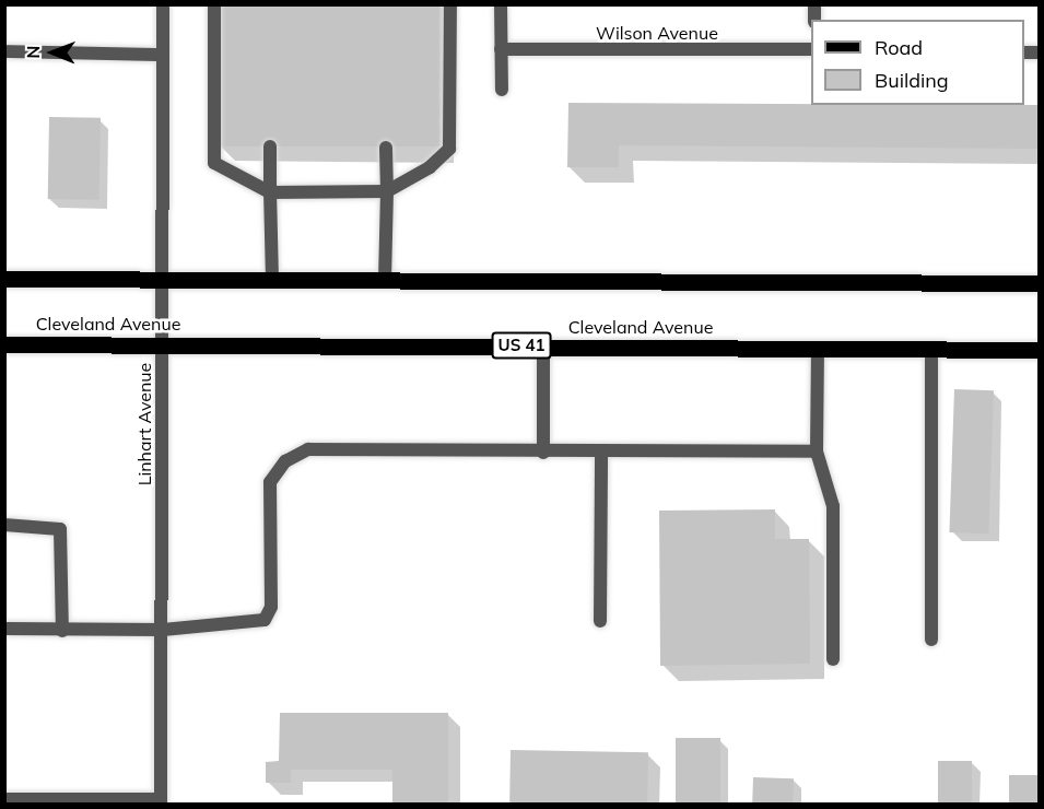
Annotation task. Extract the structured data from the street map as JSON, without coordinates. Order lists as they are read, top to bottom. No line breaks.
{"streets":{"main road":["Cleveland Avenue","US 41"],"street":["Wilson Avenue","Linhart Avenue"]},"crossings":[["Cleveland Avenue","Linhart Avenue"]],"legend":["Road","Building"],"north":"left"}
